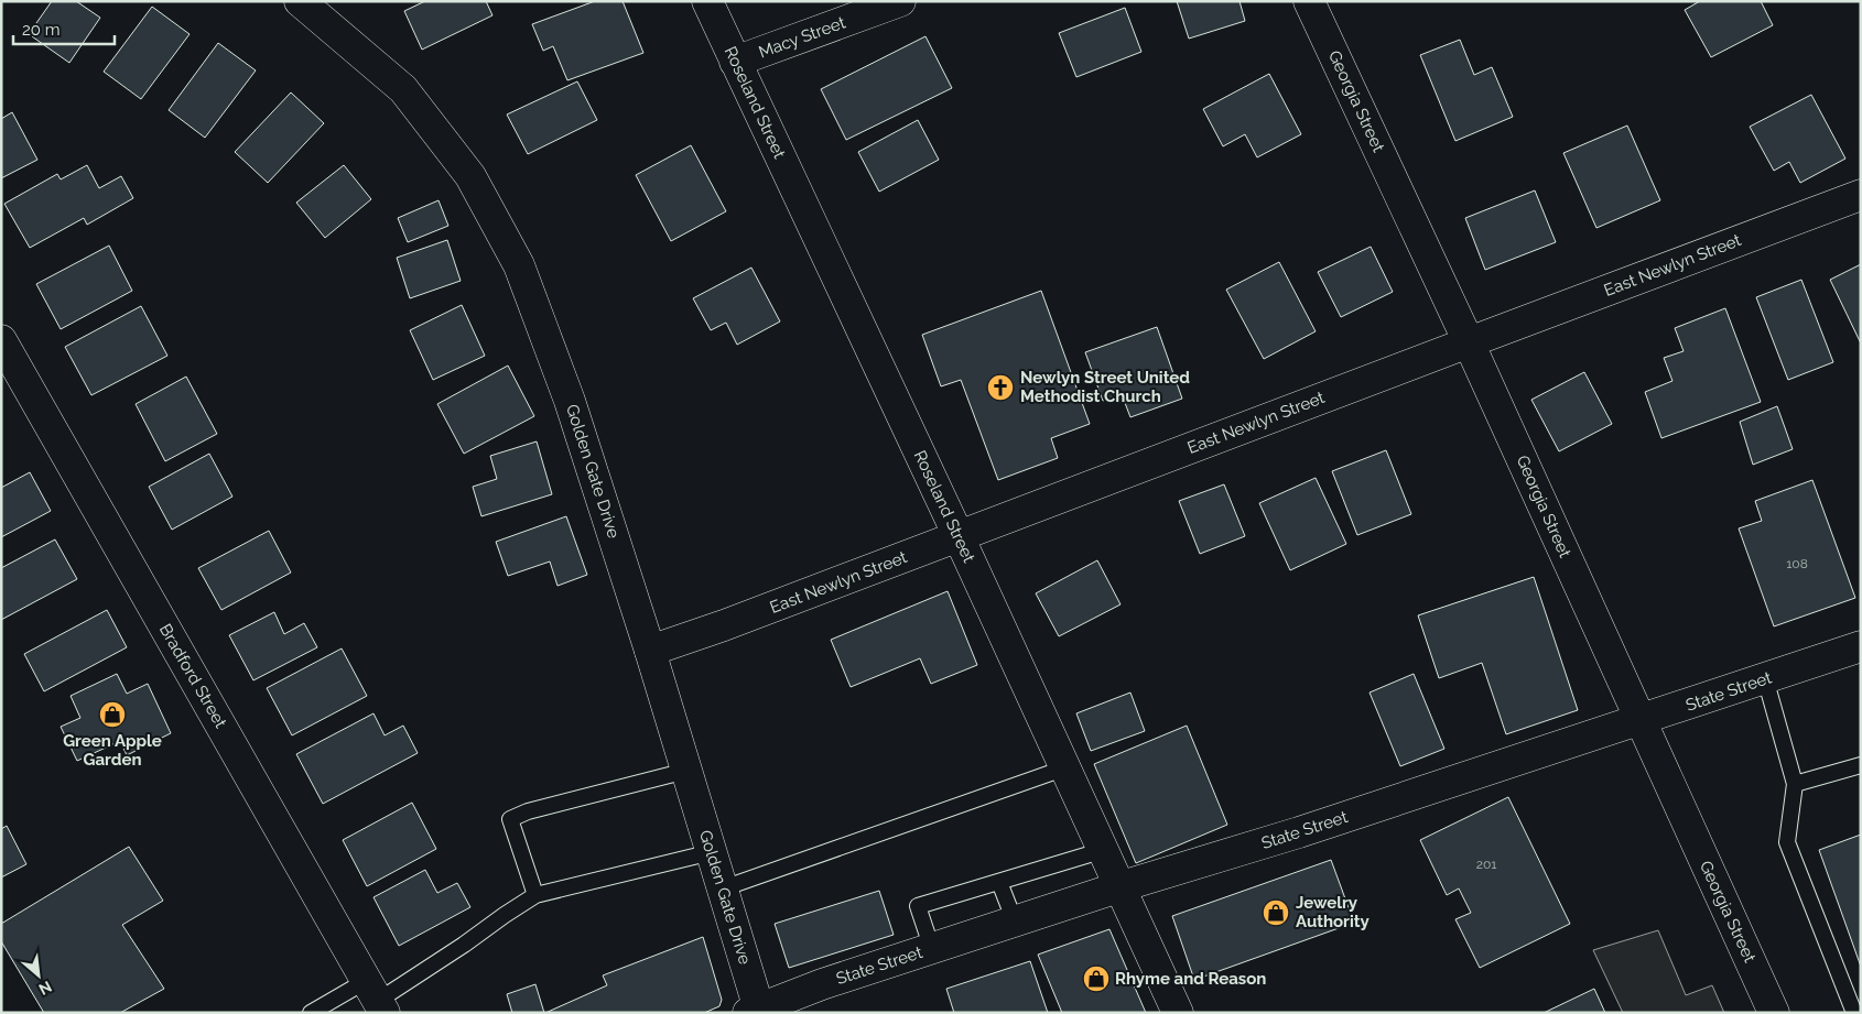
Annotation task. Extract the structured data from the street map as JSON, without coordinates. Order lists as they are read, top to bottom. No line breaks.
{"streets":{"street":["Macy Street","Georgia Street","Roseland Street","East Newlyn Street","Golden Gate Drive","Bradford Street","State Street"]},"crossings":[["Macy Street","Roseland Street"],["Georgia Street","East Newlyn Street"],["Georgia Street","State Street"],["Roseland Street","East Newlyn Street"],["Roseland Street","State Street"],["East Newlyn Street","Golden Gate Drive"],["Golden Gate Drive","State Street"]],"places":{"church":["Newlyn Street United Methodist Church"],"shop":["Green Apple Garden","Jewelry Authority","Rhyme and Reason"]},"house_numbers":["108","201"],"scale_bar":"20 m","north":"bottom right"}
